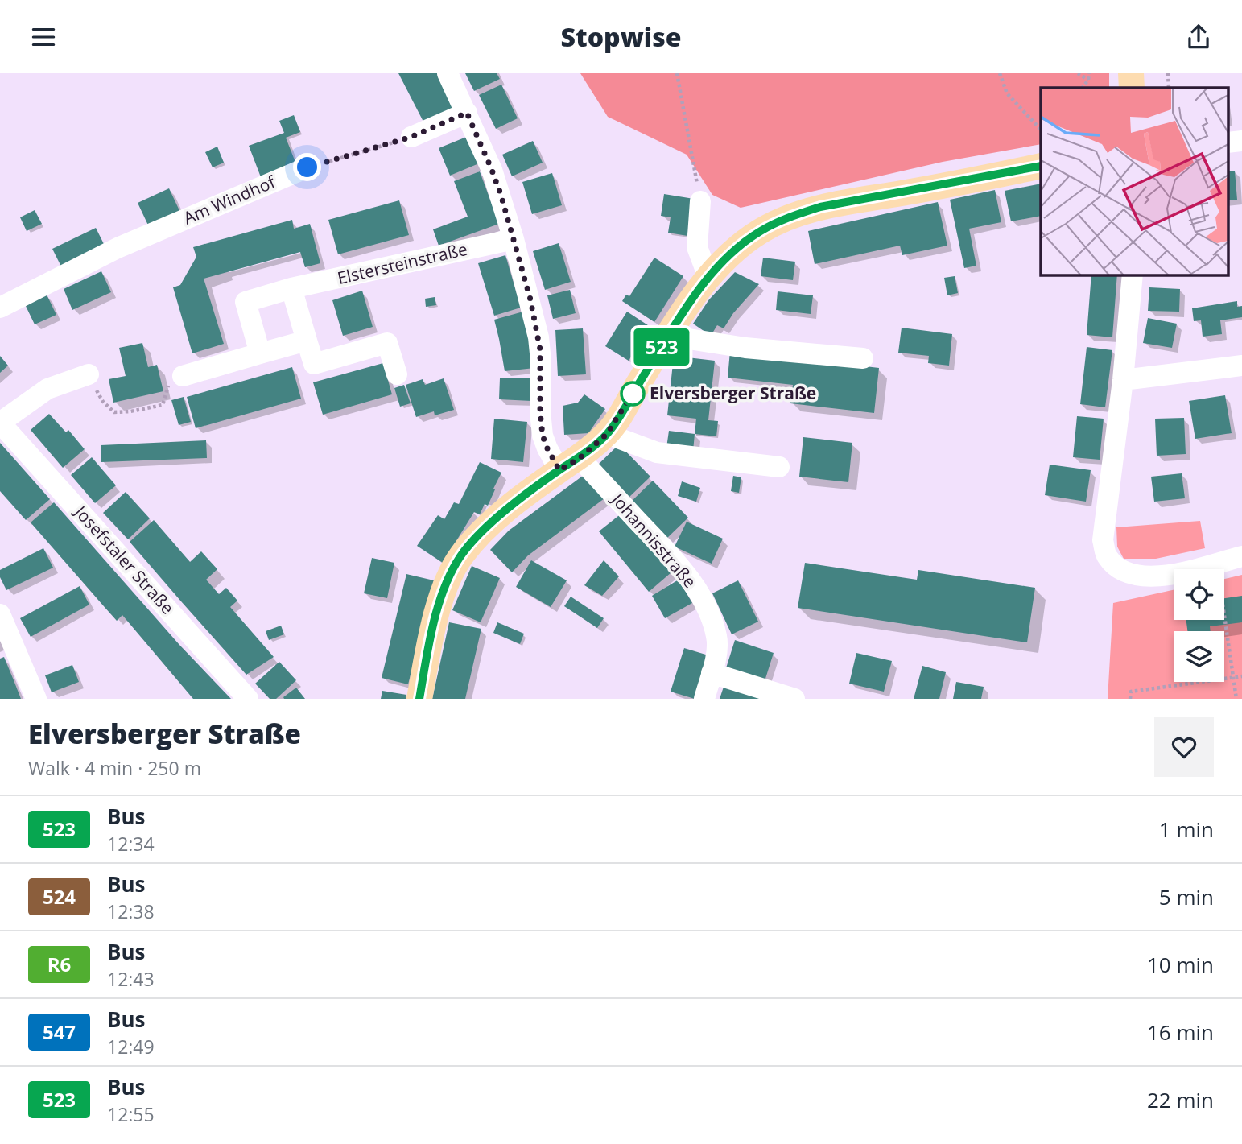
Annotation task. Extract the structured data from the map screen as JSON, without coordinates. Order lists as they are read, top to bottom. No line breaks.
{"streets":{"street":["Am Windhof","Elstersteinstraße","Johannisstraße","Josefstaler Straße"]},"places":["Elversberger Straße"],"lines":["bus line 523"],"page":{"header":"Stopwise","on_map":"523","heading":["Elversberger Straße","Walk · 4 min · 250 m"],"list":[{"mark":"523","name":"Bus","note":"12:34","value":"1 min"},{"mark":"524","name":"Bus","note":"12:38","value":"5 min"},{"mark":"R6","name":"Bus","note":"12:43","value":"10 min"},{"mark":"547","name":"Bus","note":"12:49","value":"16 min"},{"mark":"523","name":"Bus","note":"12:55","value":"22 min"}]}}
